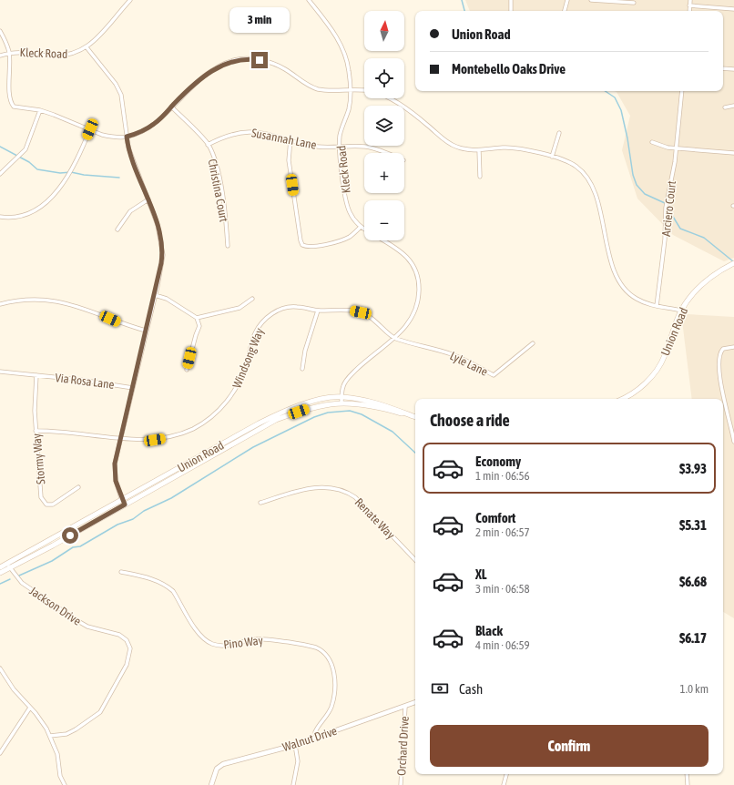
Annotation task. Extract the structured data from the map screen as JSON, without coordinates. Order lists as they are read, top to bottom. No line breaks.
{"streets":{"main road":["Union Road"],"street":["Kleck Road","Susannah Lane","Christina Court","Arciero Court","Windsong Way","Lyle Lane","Via Rosa Lane","Stormy Way","Renate Way","Jackson Drive","Pino Way","Walnut Drive","Orchard Drive"]},"crossings":[["Kleck Road","Susannah Lane"],["Susannah Lane","Christina Court"],["Union Road","Jackson Drive"],["Windsong Way","Lyle Lane"],["Windsong Way","Stormy Way"],["Via Rosa Lane","Stormy Way"],["Pino Way","Walnut Drive"],["Walnut Drive","Orchard Drive"]],"north":"top","page":{"bubble":"3 min","map_buttons":["+","−"],"banner":["Union Road","Montebello Oaks Drive"],"heading":"Choose a ride","list":[{"name":"Economy","note":"1 min · 06:56","value":"$3.93"},{"name":"Comfort","note":"2 min · 06:57","value":"$5.31"},{"name":"XL","note":"3 min · 06:58","value":"$6.68"},{"name":"Black","note":"4 min · 06:59","value":"$6.17"}],"pay":["Cash","1.0 km"],"buttons":"Confirm"}}
